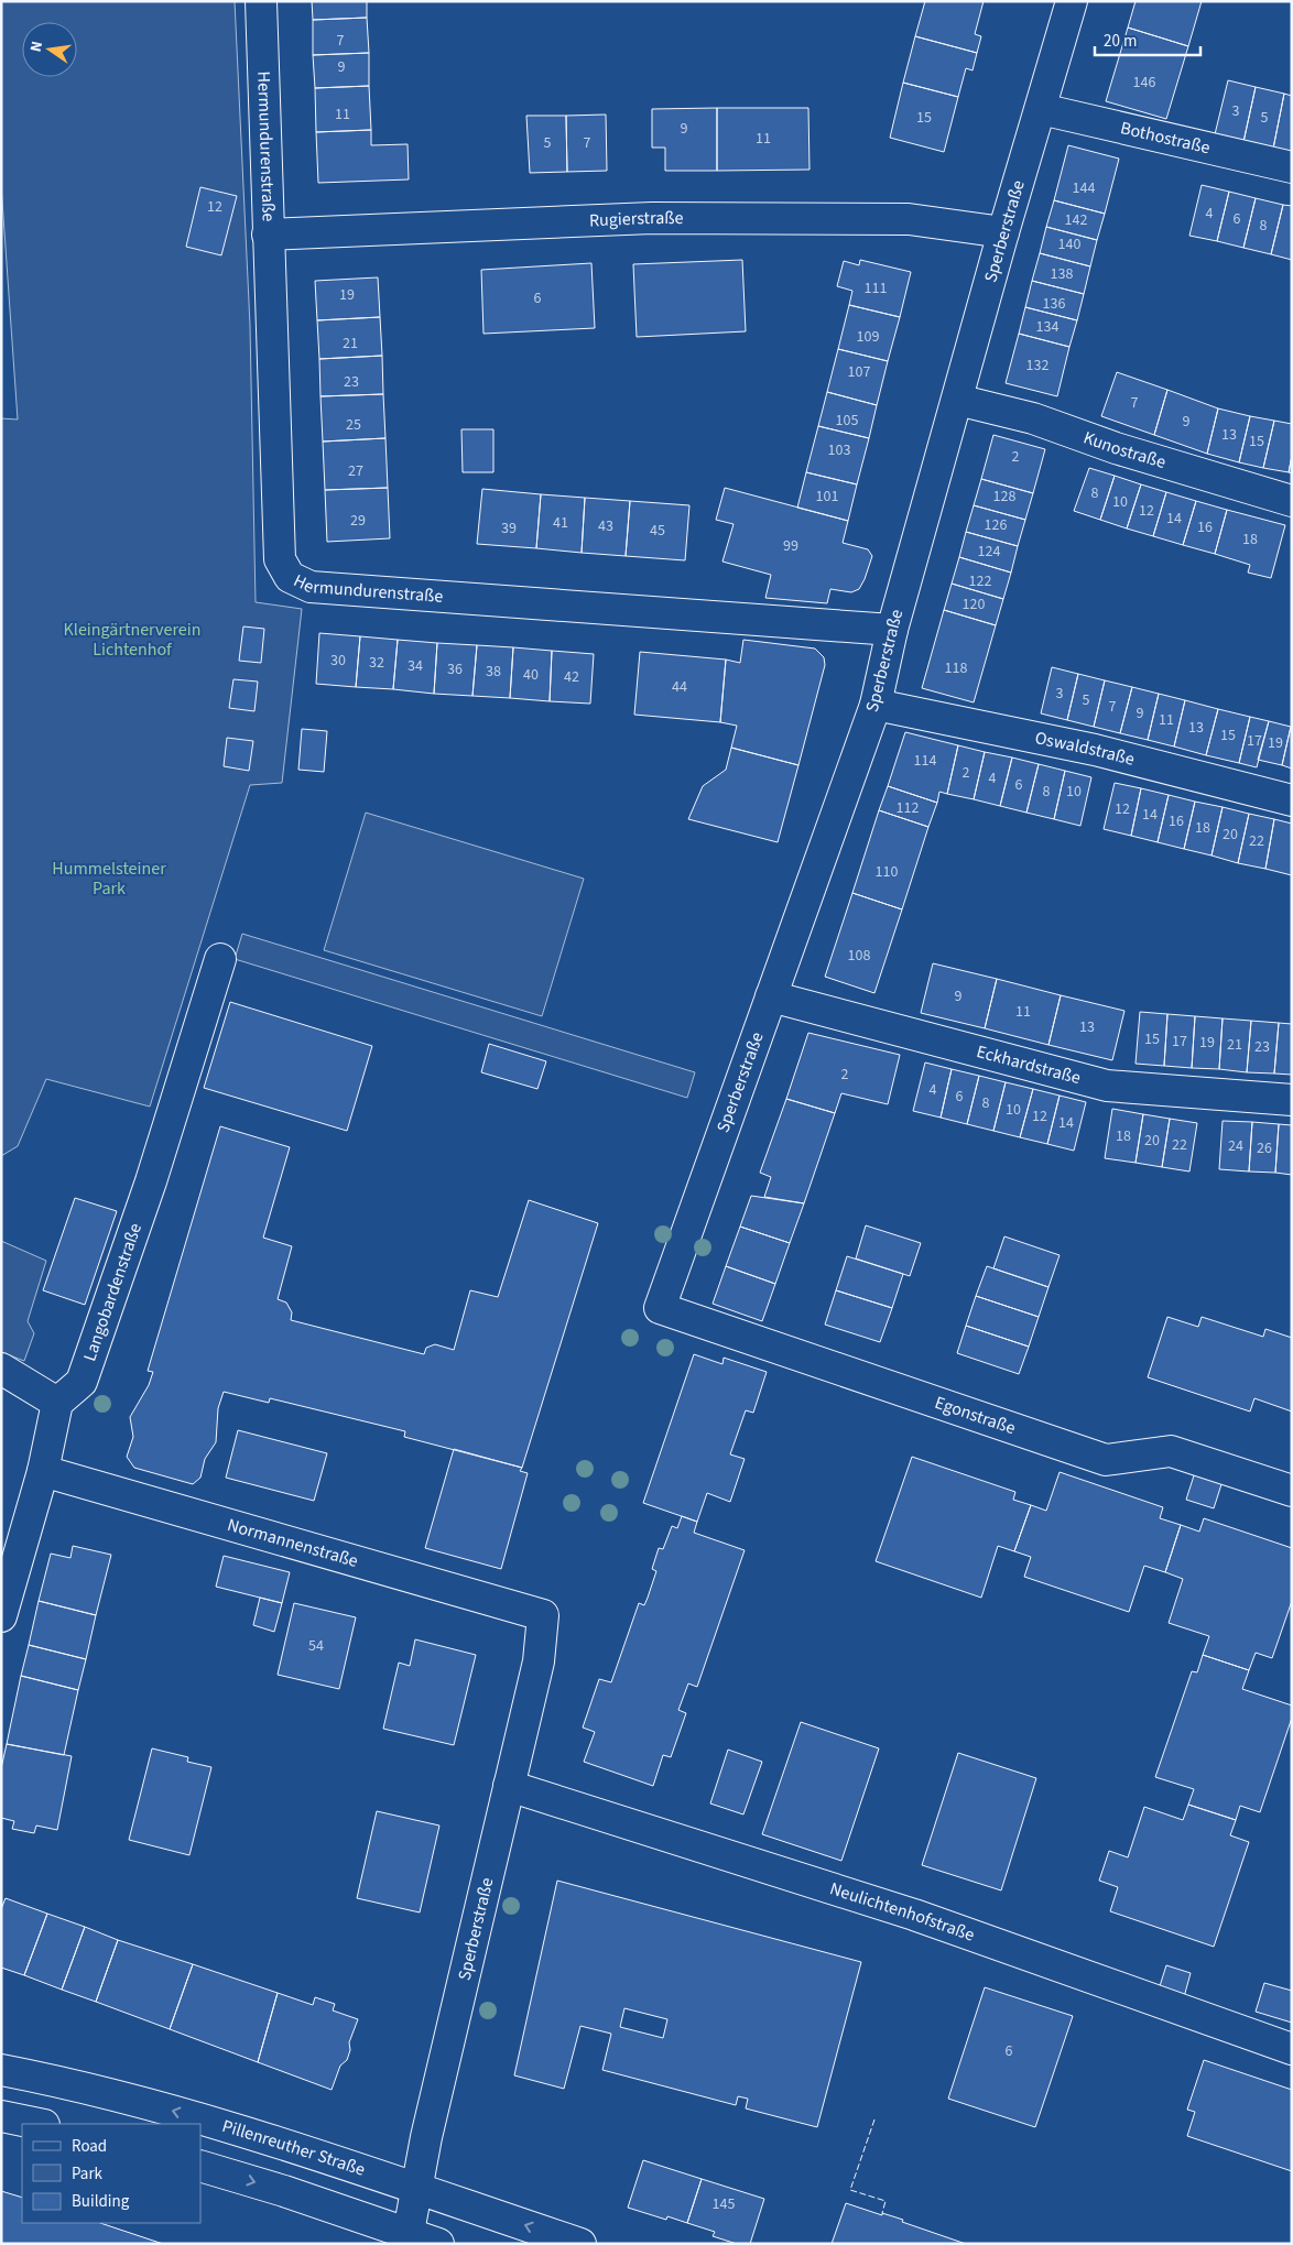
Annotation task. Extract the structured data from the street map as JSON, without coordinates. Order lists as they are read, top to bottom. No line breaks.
{"streets":{"street":["Bothostraße","Hermundurenstraße","Rugierstraße","Sperberstraße","Kunostraße","Oswaldstraße","Eckhardstraße","Langobardenstraße","Egonstraße","Normannenstraße","Neulichtenhofstraße","Pillenreuther Straße"]},"crossings":[["Bothostraße","Sperberstraße"],["Hermundurenstraße","Rugierstraße"],["Hermundurenstraße","Sperberstraße"],["Rugierstraße","Sperberstraße"],["Sperberstraße","Kunostraße"],["Sperberstraße","Oswaldstraße"],["Sperberstraße","Eckhardstraße"],["Sperberstraße","Egonstraße"],["Sperberstraße","Normannenstraße"],["Sperberstraße","Neulichtenhofstraße"],["Sperberstraße","Pillenreuther Straße"]],"parks":["Kleingärtnerverein Lichtenhof","Hummelsteiner Park"],"house_numbers":["7","9","146","3","11","15","5","9","11","5","7","144","12","4","6","142","8","140","138","111","19","6","136","134","109","21","132","107","23","7","105","9","25","13","15","103","2","27","8","101","128","10","12","14","29","41","126","43","16","39","45","18","99","124","122","120","30","32","34","118","36","38","40","42","44","3","5","7","9","11","13","15","17","19","114","2","4","6","8","10","112","12","14","16","18","20","22","110","108","9","11","13","15","17","19","21","23","2","4","6","8","10","12","14","18","20","22","24","26","54","6","145"],"legend":["Road","Park","Building"],"scale_bar":"20 m","north":"left"}
